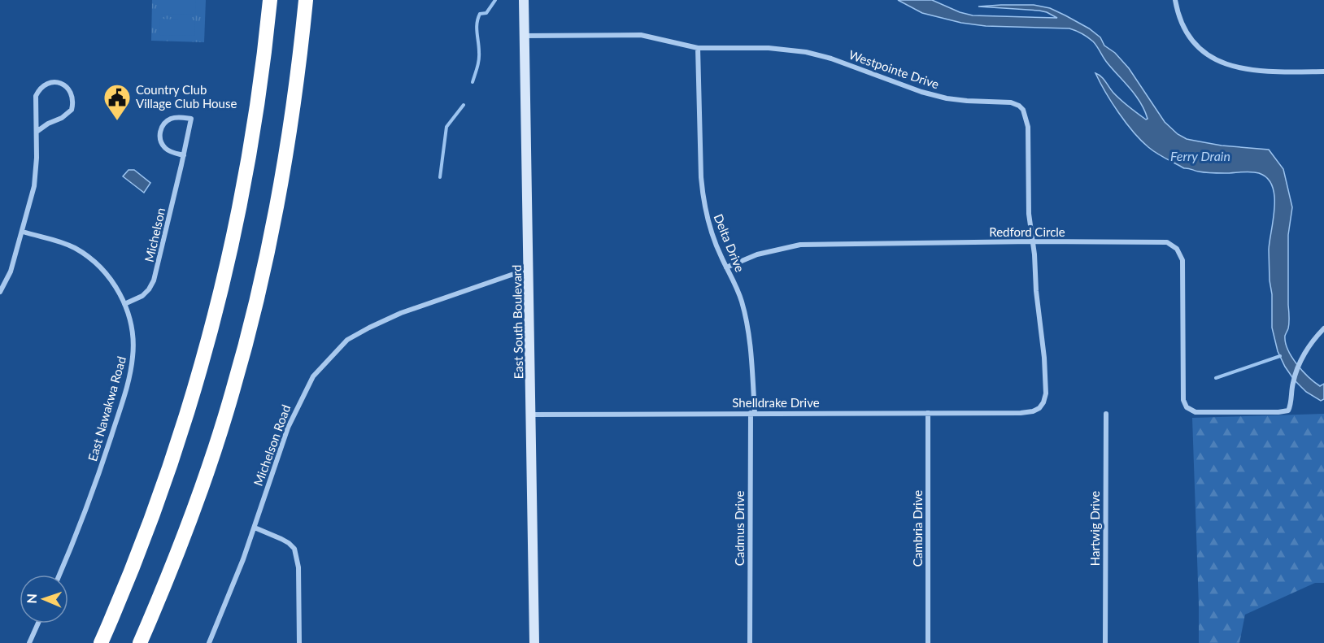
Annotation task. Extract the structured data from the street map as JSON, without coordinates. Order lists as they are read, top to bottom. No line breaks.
{"streets":{"street":["Westpointe Drive","Redford Circle","Michelson","Delta Drive","East South Boulevard","Shelldrake Drive","East Nawakwa Road","Michelson Road","Cadmus Drive","Cambria Drive","Hartwig Drive"]},"crossings":[["Westpointe Drive","Redford Circle"],["Westpointe Drive","Delta Drive"],["Westpointe Drive","East South Boulevard"],["Westpointe Drive","Shelldrake Drive"],["Redford Circle","Delta Drive"],["Michelson","East Nawakwa Road"],["Delta Drive","Shelldrake Drive"],["Delta Drive","Cadmus Drive"],["East South Boulevard","Shelldrake Drive"],["East South Boulevard","Michelson Road"],["Shelldrake Drive","Cadmus Drive"],["Shelldrake Drive","Cambria Drive"]],"water":["Ferry Drain"],"places":{"public building":["Country Club Village Club House"]},"north":"left"}
